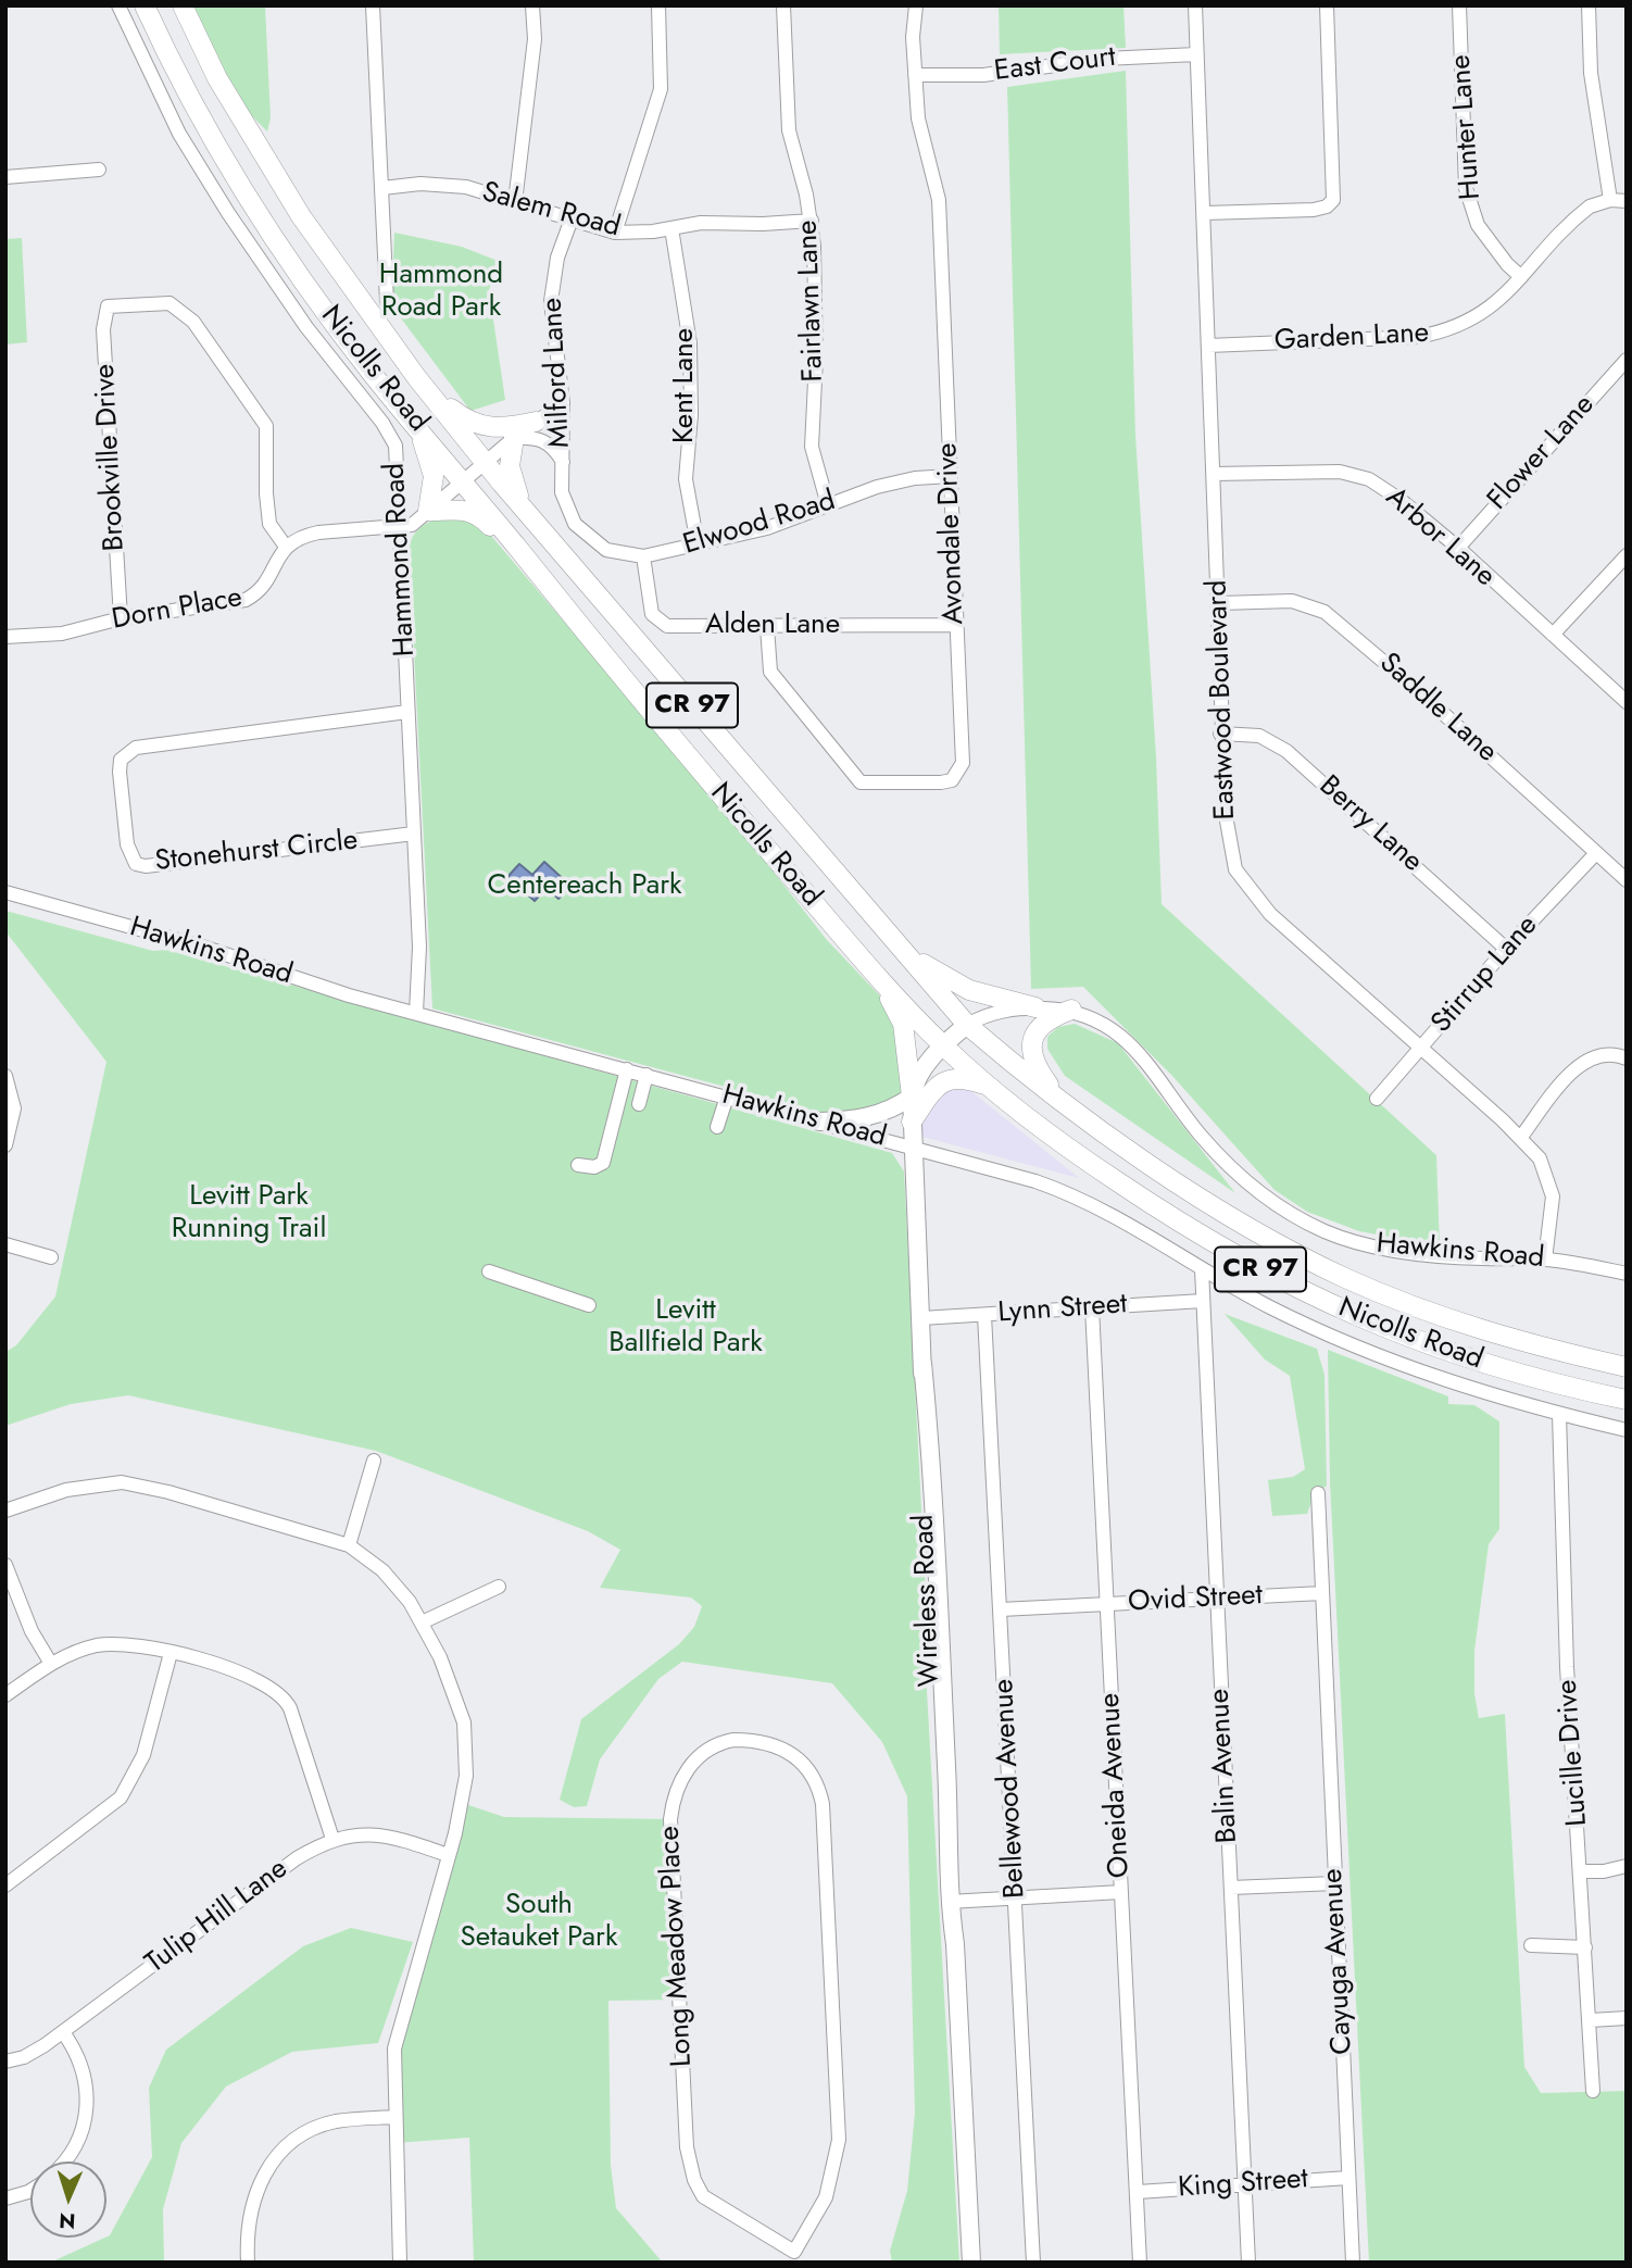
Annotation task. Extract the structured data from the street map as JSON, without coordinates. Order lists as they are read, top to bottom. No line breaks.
{"streets":{"highway":["Nicolls Road","CR 97"],"main road":["Hawkins Road","Wireless Road"],"street":["East Court","Hunter Lane","Salem Road","Fairlawn Lane","Garden Lane","Milford Lane","Kent Lane","Flower Lane","Brookville Drive","Elwood Road","Avondale Drive","Arbor Lane","Hammond Road","Dorn Place","Alden Lane","Eastwood Boulevard","Saddle Lane","Berry Lane","Stonehurst Circle","Stirrup Lane","Lynn Street","Ovid Street","Lucille Drive","Balin Avenue","Oneida Avenue","Bellewood Avenue","Tulip Hill Lane","Long Meadow Place","Cayuga Avenue","King Street"]},"crossings":[["East Court","Avondale Drive"],["East Court","Eastwood Boulevard"],["Hunter Lane","Garden Lane"],["Salem Road","Fairlawn Lane"],["Salem Road","Milford Lane"],["Salem Road","Kent Lane"],["Fairlawn Lane","Elwood Road"],["Garden Lane","Eastwood Boulevard"],["Nicolls Road","Hawkins Road"],["Milford Lane","Elwood Road"],["Kent Lane","Elwood Road"],["Flower Lane","Arbor Lane"],["Brookville Drive","Dorn Place"],["Elwood Road","Avondale Drive"],["Elwood Road","Alden Lane"],["Avondale Drive","Alden Lane"],["Arbor Lane","Eastwood Boulevard"],["Hammond Road","Stonehurst Circle"],["Hammond Road","Hawkins Road"],["Eastwood Boulevard","Saddle Lane"],["Eastwood Boulevard","Berry Lane"],["Eastwood Boulevard","Hawkins Road"],["Eastwood Boulevard","Stirrup Lane"],["Saddle Lane","Stirrup Lane"],["Berry Lane","Stirrup Lane"],["Hawkins Road","Wireless Road"],["Lynn Street","Wireless Road"],["Lynn Street","Balin Avenue"],["Lynn Street","Oneida Avenue"],["Lynn Street","Bellewood Avenue"],["Ovid Street","Balin Avenue"],["Ovid Street","Oneida Avenue"],["Ovid Street","Bellewood Avenue"],["Ovid Street","Cayuga Avenue"],["Balin Avenue","King Street"],["Oneida Avenue","King Street"],["Cayuga Avenue","King Street"]],"parks":["Hammond Road Park","Centereach Park","Levitt Park Running Trail","Levitt Ballfield Park","South Setauket Park"],"north":"bottom"}
